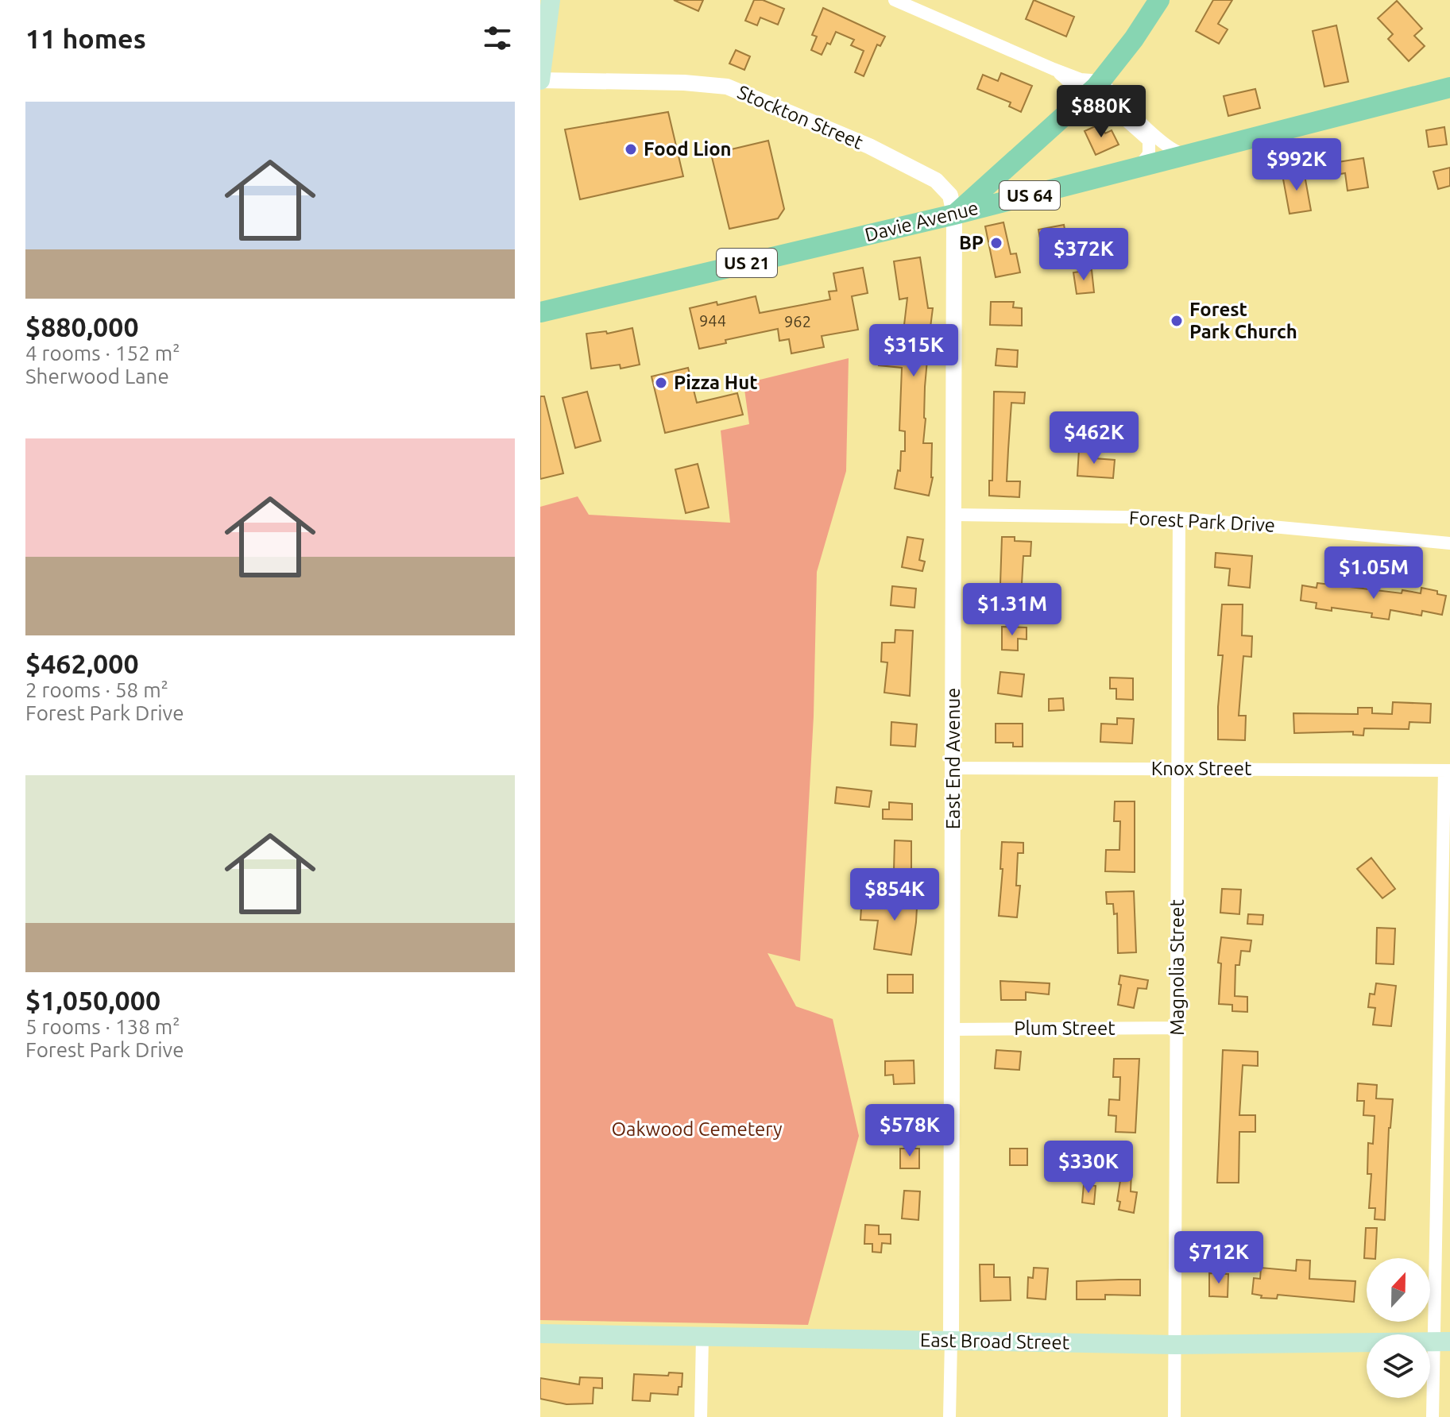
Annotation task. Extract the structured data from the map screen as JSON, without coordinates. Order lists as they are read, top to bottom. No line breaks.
{"streets":{"main road":["US 64","Davie Avenue","US 21","East Broad Street"],"street":["Stockton Street","Forest Park Drive","East End Avenue","Knox Street","Magnolia Street","Plum Street"]},"crossings":[["Stockton Street","Davie Avenue"],["Stockton Street","US 21"],["Stockton Street","East End Avenue"],["Davie Avenue","US 21"],["Davie Avenue","East End Avenue"],["US 21","East End Avenue"],["Forest Park Drive","East End Avenue"],["Forest Park Drive","Magnolia Street"],["East End Avenue","Knox Street"],["East End Avenue","Plum Street"],["East End Avenue","East Broad Street"],["Knox Street","Magnolia Street"],["Magnolia Street","Plum Street"],["Magnolia Street","East Broad Street"]],"parks":["Oakwood Cemetery"],"places":["Food Lion","BP","Forest Park Church","Pizza Hut"],"house_numbers":["944","962"],"north":"top","page":{"heading":"11 homes","list":[{"name":"$880,000","note":"4 rooms · 152 m² · Sherwood Lane"},{"name":"$462,000","note":"2 rooms · 58 m² · Forest Park Drive"},{"name":"$1,050,000","note":"5 rooms · 138 m² · Forest Park Drive"}],"price":["$880K","$992K","$372K","$315K","$462K","$1.05M","$1.31M","$854K","$578K","$330K","$712K"]}}
